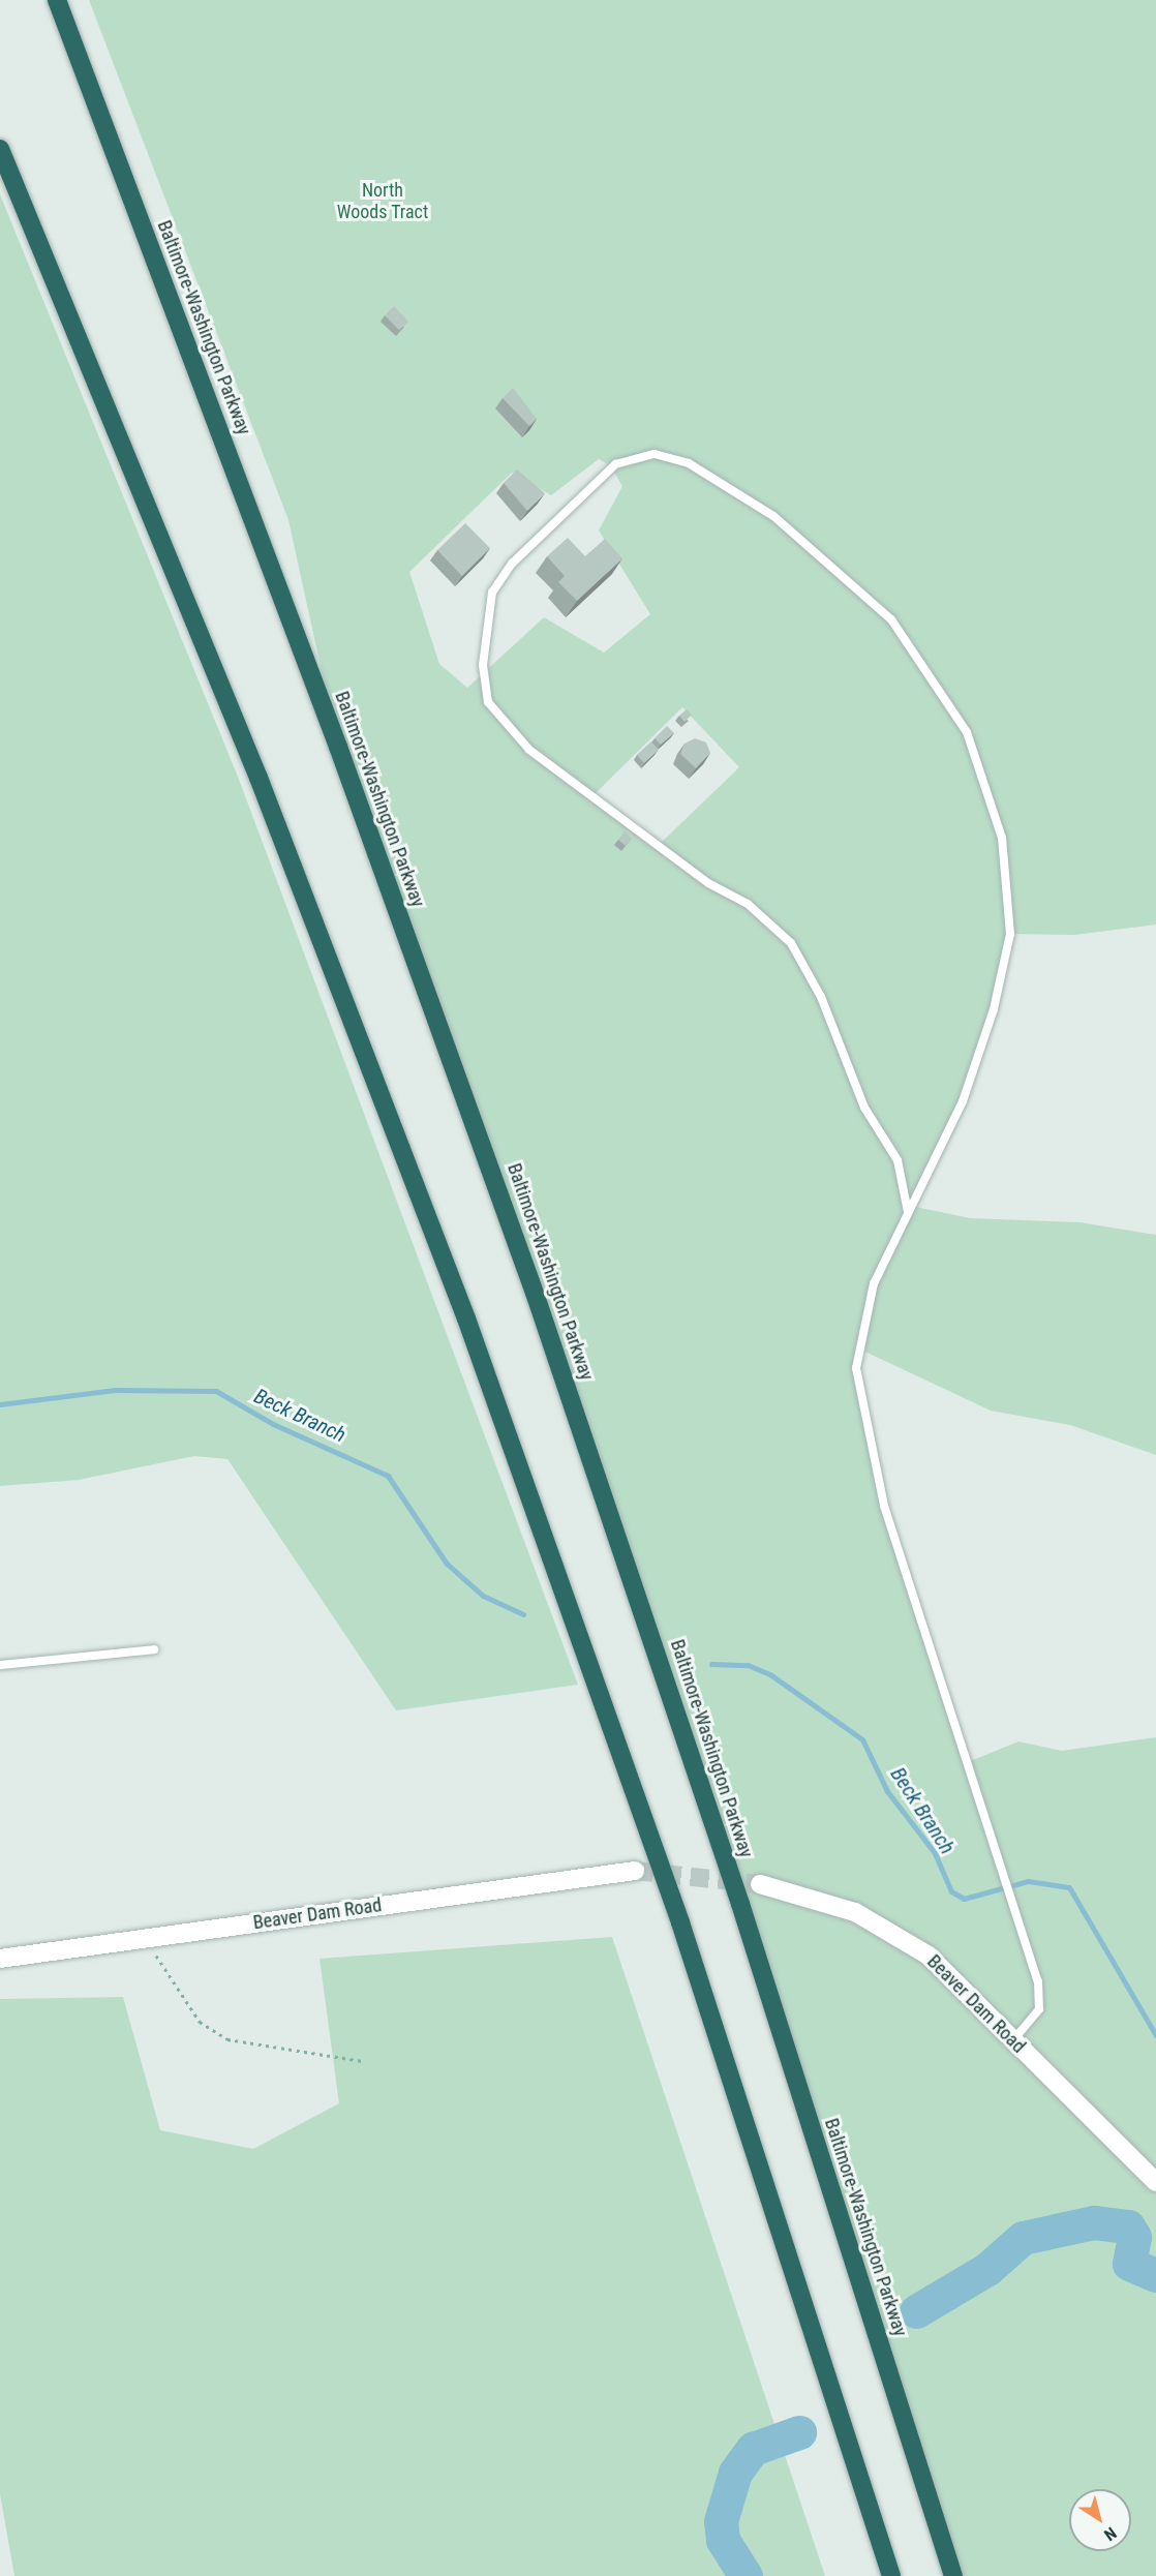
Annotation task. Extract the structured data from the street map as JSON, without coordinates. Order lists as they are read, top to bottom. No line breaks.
{"streets":{"highway":["Baltimore-Washington Parkway"],"street":["Beaver Dam Road"]},"water":["Beck Branch"],"parks":["North Woods Tract"],"north":"bottom right"}
